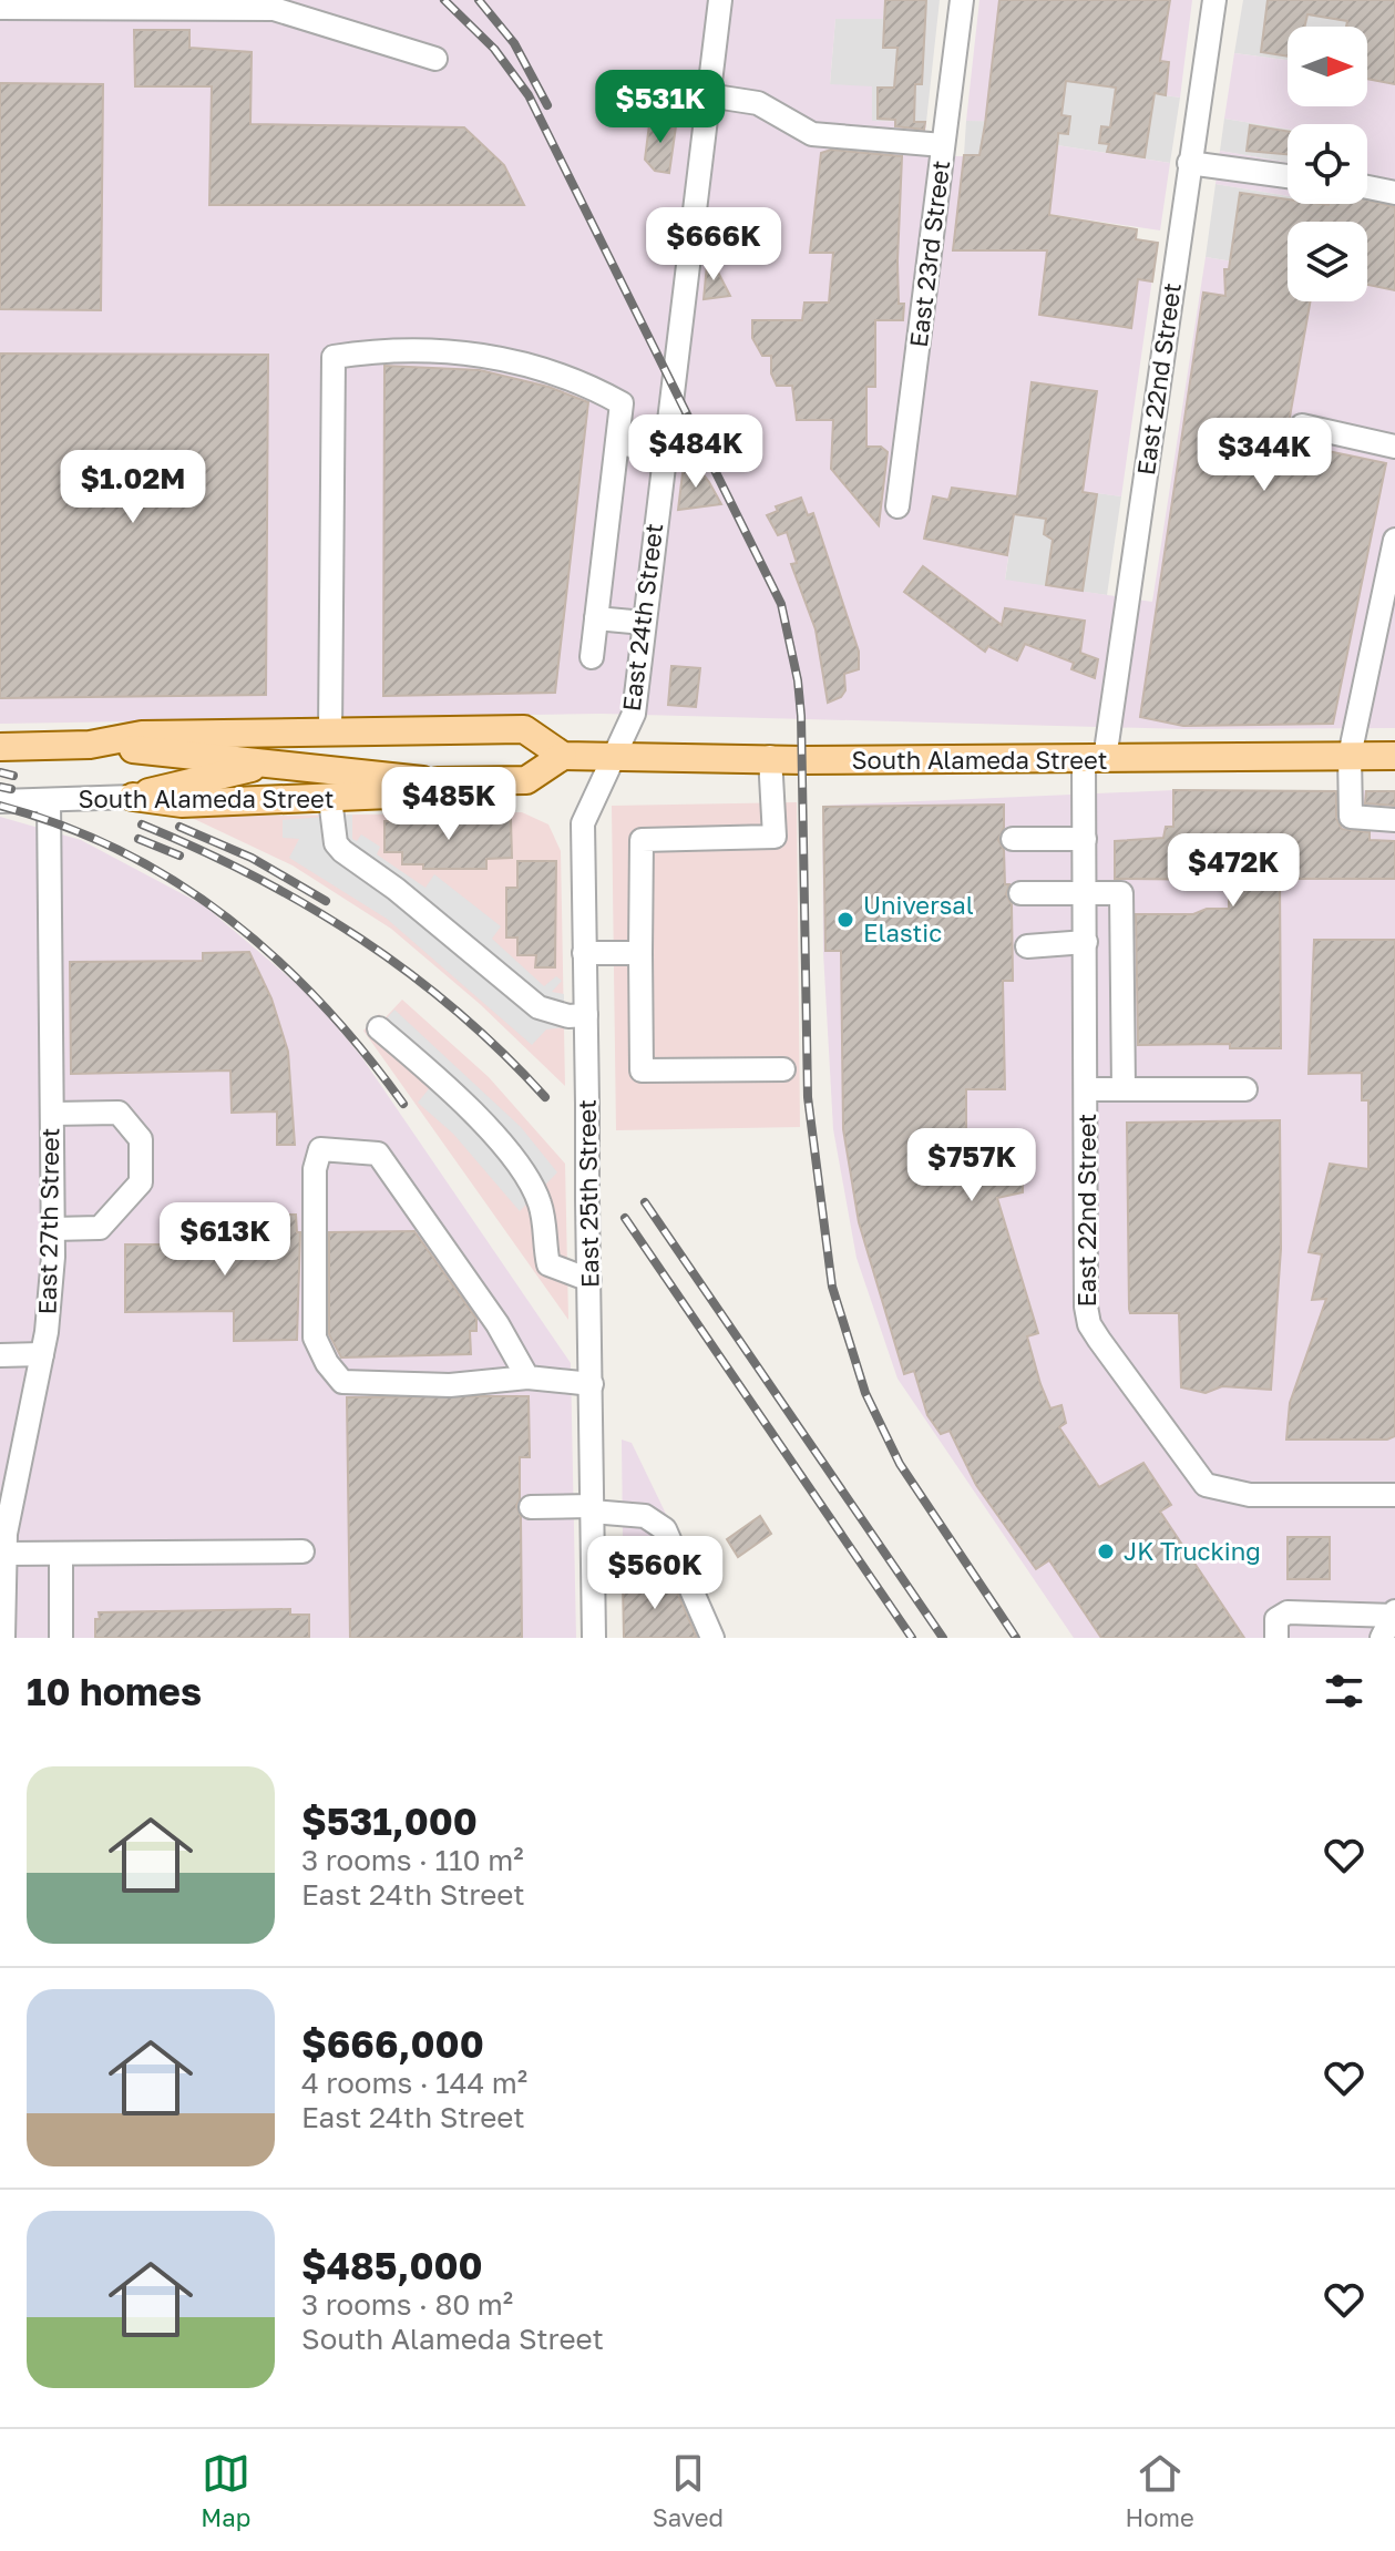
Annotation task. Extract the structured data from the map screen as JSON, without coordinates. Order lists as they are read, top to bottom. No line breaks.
{"streets":{"main road":["South Alameda Street"],"street":["East 23rd Street","East 22nd Street","East 24th Street","East 25th Street","East 27th Street"]},"crossings":[["East 22nd Street","South Alameda Street"],["East 24th Street","South Alameda Street"],["East 24th Street","East 25th Street"],["South Alameda Street","East 25th Street"],["South Alameda Street","East 27th Street"]],"places":["Universal Elastic","JK Trucking"],"north":"right","page":{"price":["$531K","$666K","$484K","$344K","$1.02M","$485K","$472K","$757K","$613K","$560K"],"heading":"10 homes","list":[{"name":"$531,000","note":"3 rooms · 110 m² · East 24th Street"},{"name":"$666,000","note":"4 rooms · 144 m² · East 24th Street"},{"name":"$485,000","note":"3 rooms · 80 m² · South Alameda Street"}],"tabs":["Map","Saved","Home"]}}
